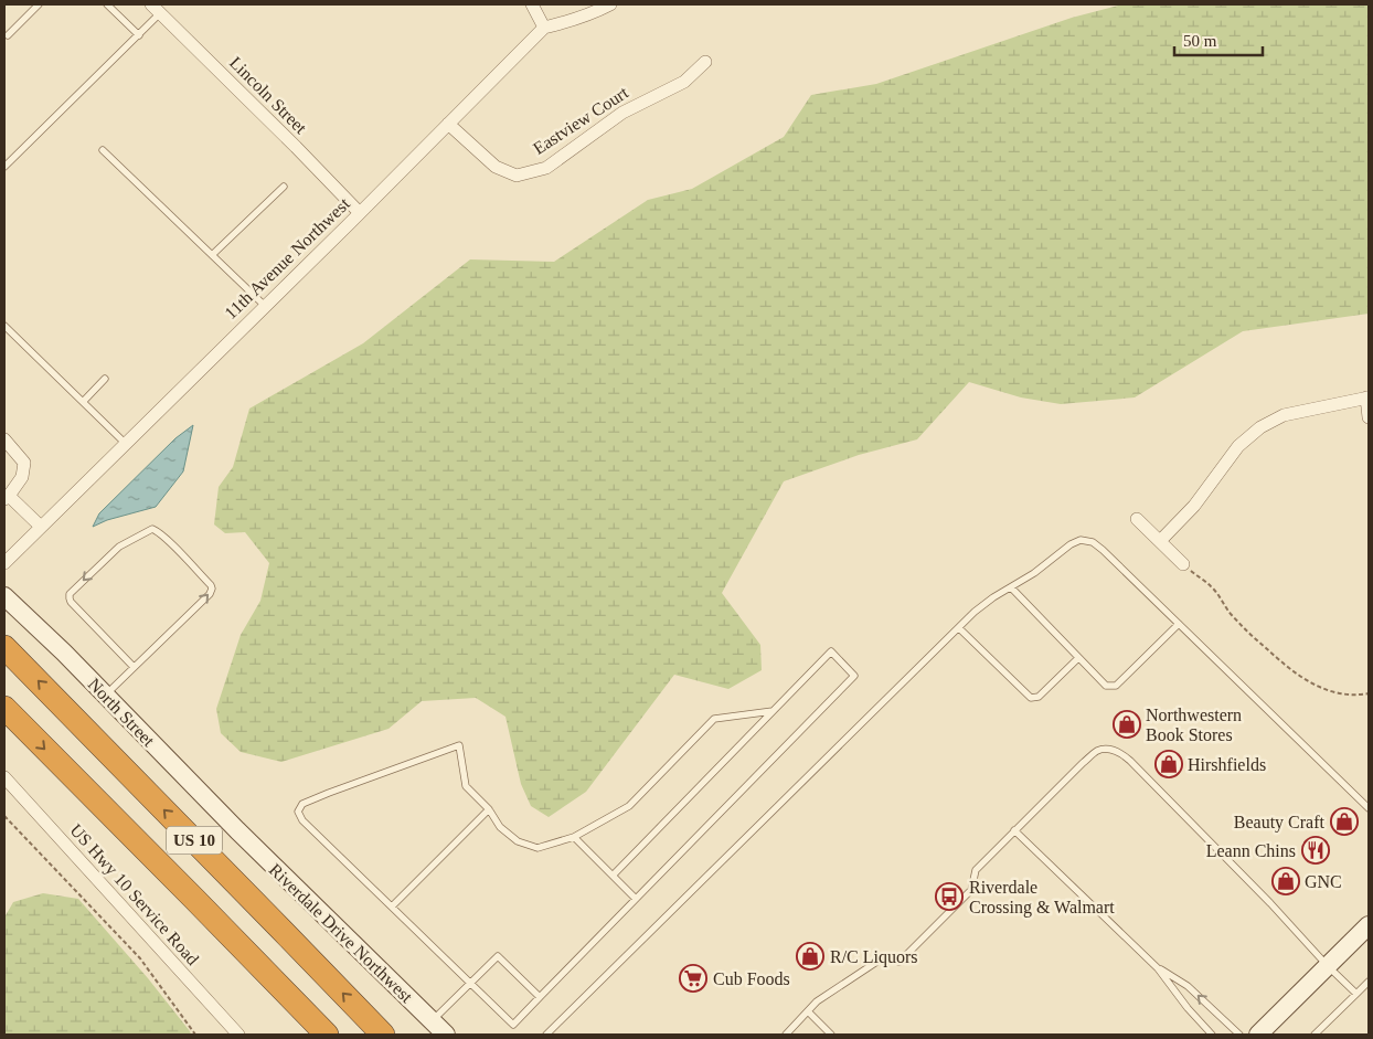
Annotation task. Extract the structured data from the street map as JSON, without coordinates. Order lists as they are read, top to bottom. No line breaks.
{"streets":{"highway":["US 10"],"street":["Lincoln Street","Eastview Court","11th Avenue Northwest","North Street","US Hwy 10 Service Road","Riverdale Drive Northwest"]},"crossings":[["Lincoln Street","11th Avenue Northwest"],["Eastview Court","11th Avenue Northwest"],["North Street","Riverdale Drive Northwest"]],"places":{"shop":["Northwestern Book Stores","Hirshfields","Beauty Craft","GNC","R/C Liquors"],"restaurant":["Leann Chins"],"bus stop":["Riverdale Crossing & Walmart"],"supermarket":["Cub Foods"]},"scale_bar":"50 m"}
